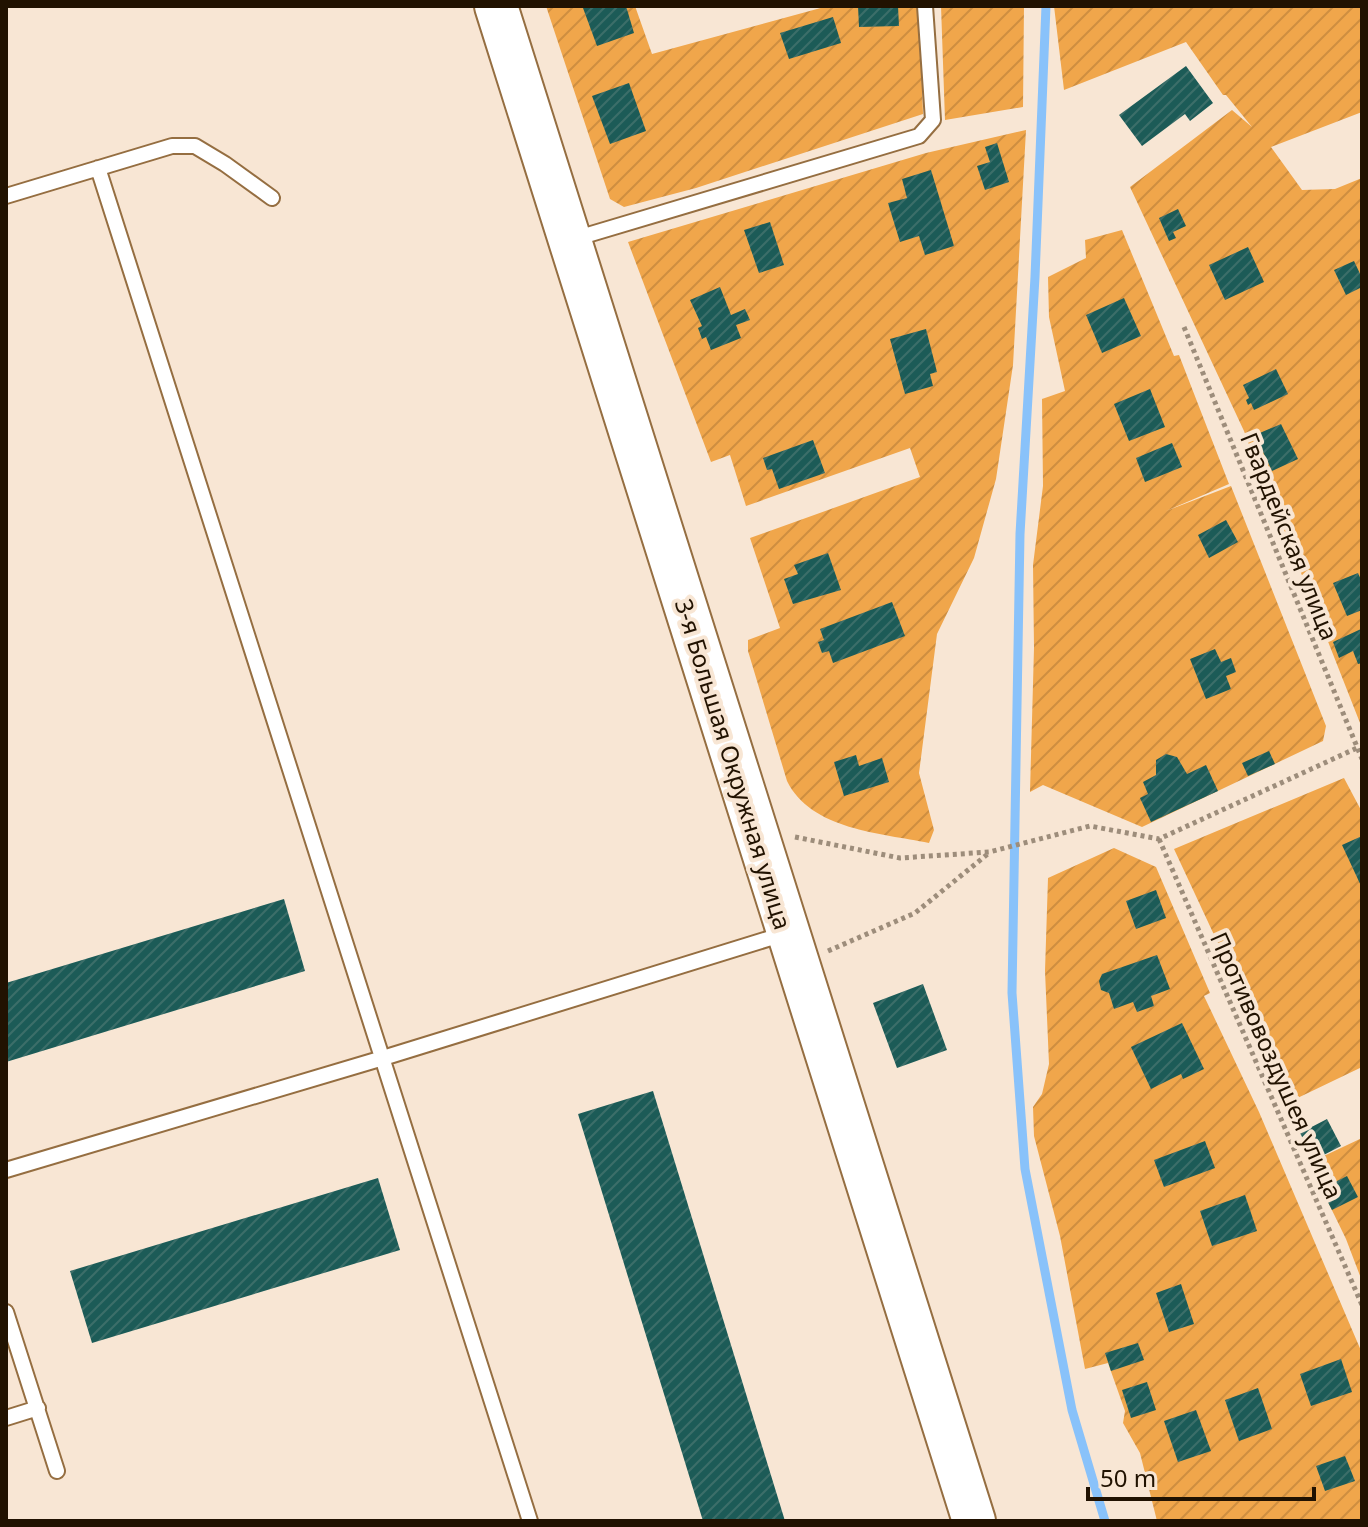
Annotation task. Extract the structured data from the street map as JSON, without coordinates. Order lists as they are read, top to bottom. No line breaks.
{"streets":{"street":["3-я Большая Окружная улица"],"path":["Гвардейская улица","Противовоздушея улица"]},"scale_bar":"50 m"}
